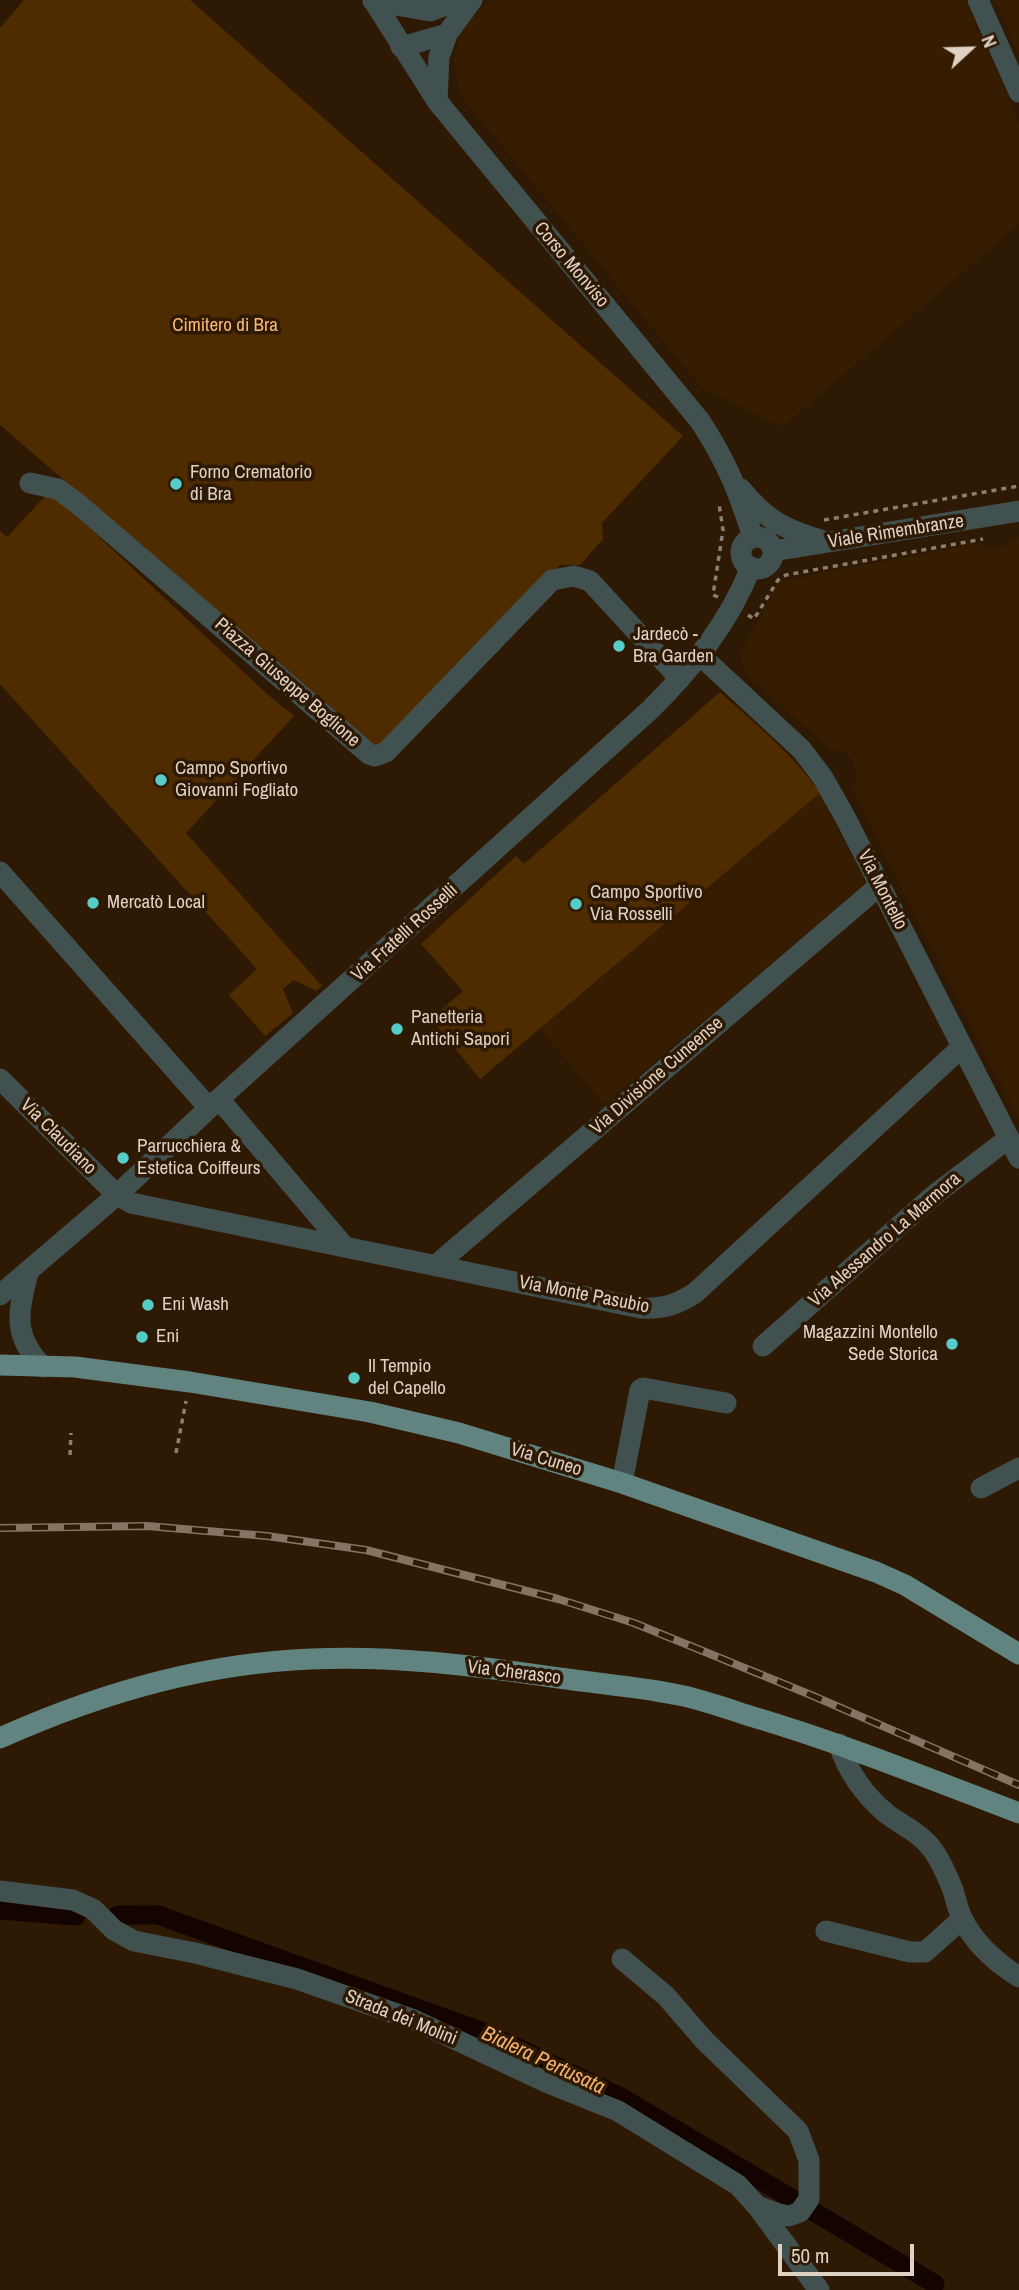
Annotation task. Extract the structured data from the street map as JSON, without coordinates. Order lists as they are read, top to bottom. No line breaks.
{"streets":{"main road":["Via Cuneo","Via Cherasco"],"street":["Corso Monviso","Viale Rimembranze","Piazza Giuseppe Boglione","Via Montello","Via Fratelli Rosselli","Via Divisione Cuneense","Via Claudiano","Via Alessandro La Marmora","Via Monte Pasubio","Strada dei Molini"]},"crossings":[["Corso Monviso","Viale Rimembranze"],["Corso Monviso","Via Fratelli Rosselli"],["Viale Rimembranze","Via Fratelli Rosselli"],["Piazza Giuseppe Boglione","Via Fratelli Rosselli"],["Via Montello","Via Fratelli Rosselli"],["Via Montello","Via Divisione Cuneense"],["Via Montello","Via Alessandro La Marmora"],["Via Montello","Via Monte Pasubio"],["Via Fratelli Rosselli","Via Claudiano"],["Via Fratelli Rosselli","Via Monte Pasubio"],["Via Divisione Cuneense","Via Monte Pasubio"],["Via Claudiano","Via Monte Pasubio"]],"water":["Bialera Pertusata"],"parks":["Cimitero di Bra"],"places":["Forno Crematorio di Bra","Jardecò - Bra Garden","Campo Sportivo Giovanni Fogliato","Mercatò Local","Campo Sportivo Via Rosselli","Panetteria Antichi Sapori","Parrucchiera & Estetica Coiffeurs","Eni Wash","Eni","Magazzini Montello Sede Storica","Il Tempio del Capello"],"scale_bar":"50 m","north":"right"}
